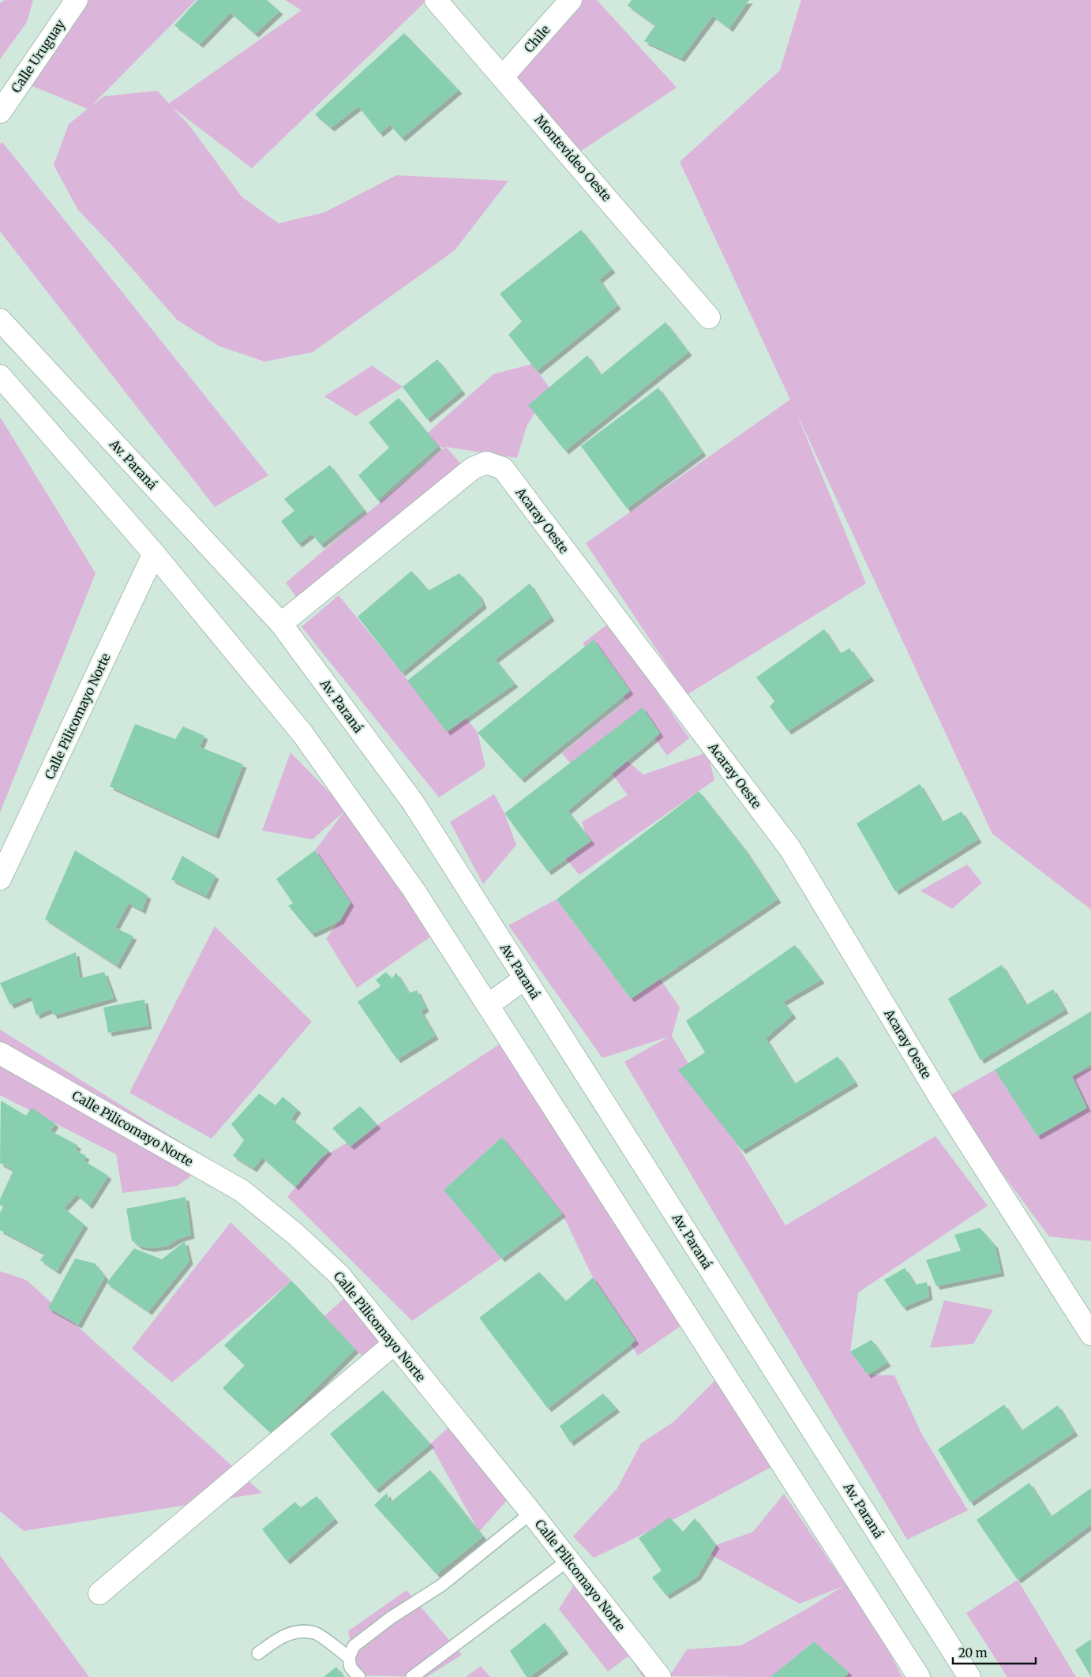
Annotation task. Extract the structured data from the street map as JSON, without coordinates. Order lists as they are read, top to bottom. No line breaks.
{"streets":{"street":["Chile","Calle Uruguay","Montevideo Oeste","Av. Paraná","Acaray Oeste","Calle Pilicomayo Norte"]},"crossings":[["Chile","Montevideo Oeste"],["Av. Paraná","Acaray Oeste"]],"scale_bar":"20 m"}
